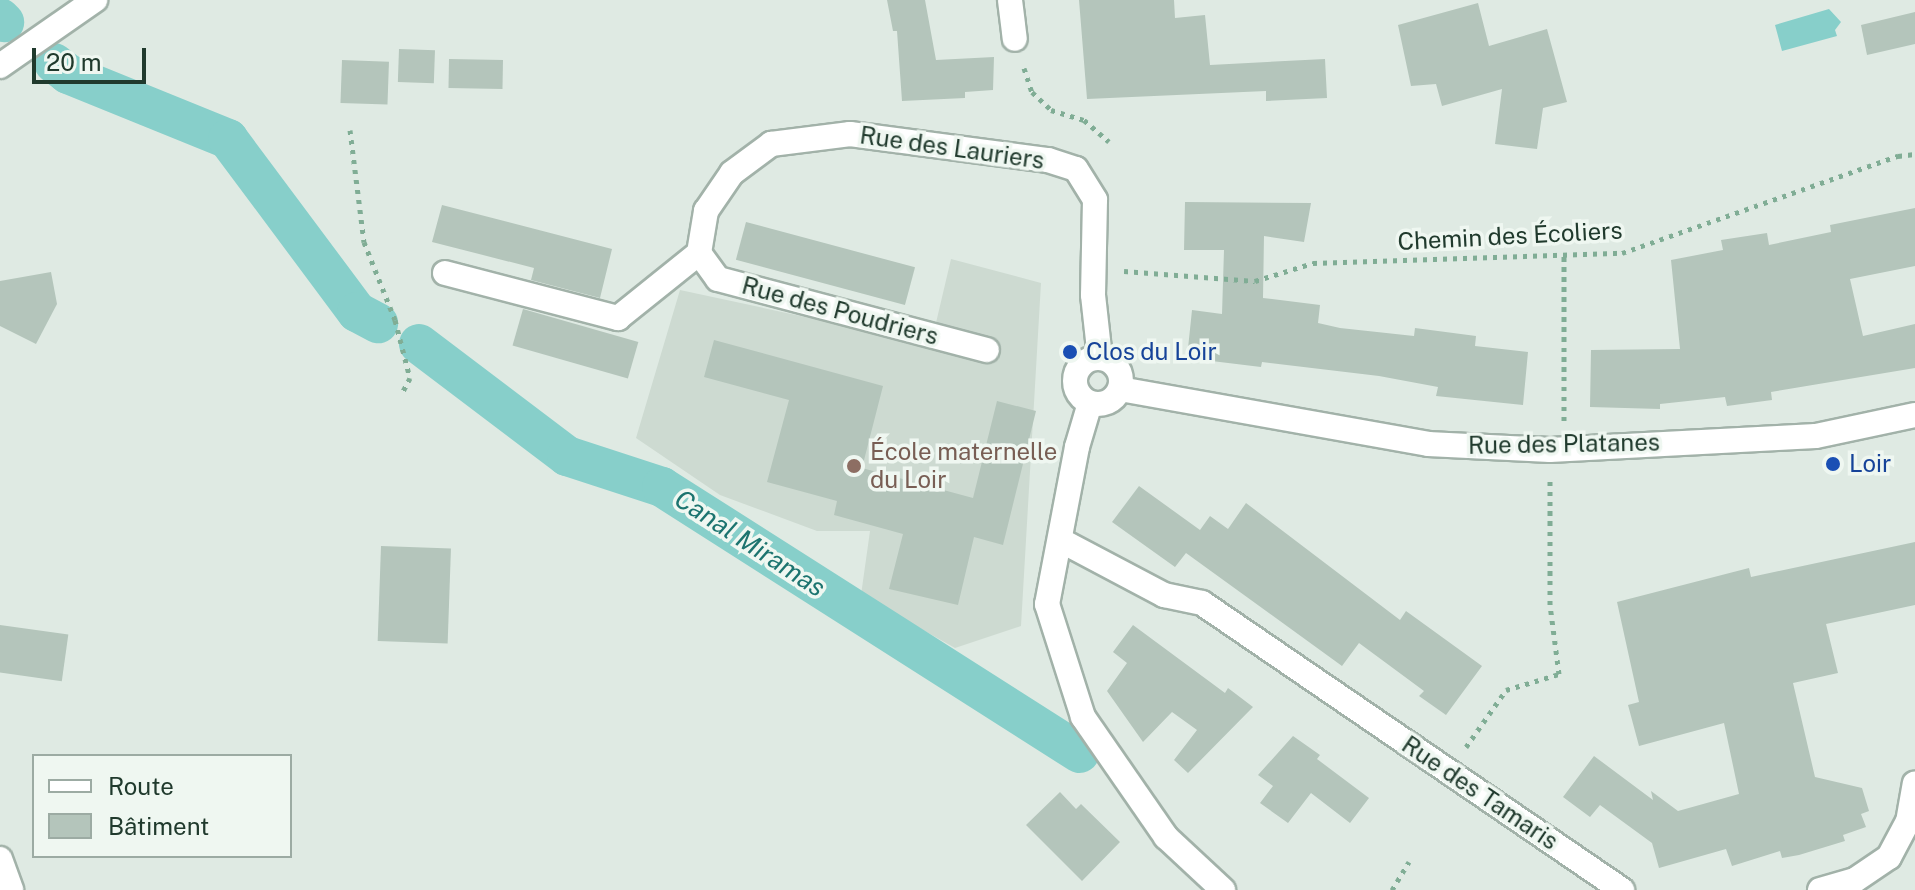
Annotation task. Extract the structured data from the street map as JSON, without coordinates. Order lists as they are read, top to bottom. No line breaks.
{"streets":{"street":["Rue des Lauriers","Rue des Poudriers","Rue des Platanes","Rue des Tamaris"],"path":["Chemin des Écoliers"]},"crossings":[["Rue des Lauriers","Chemin des Écoliers"],["Rue des Lauriers","Rue des Poudriers"],["Rue des Lauriers","Rue des Platanes"]],"water":["Canal Miramas"],"places":["Clos du Loir","Loir","École maternelle du Loir"],"legend":["Route","Bâtiment"],"scale_bar":"20 m"}
